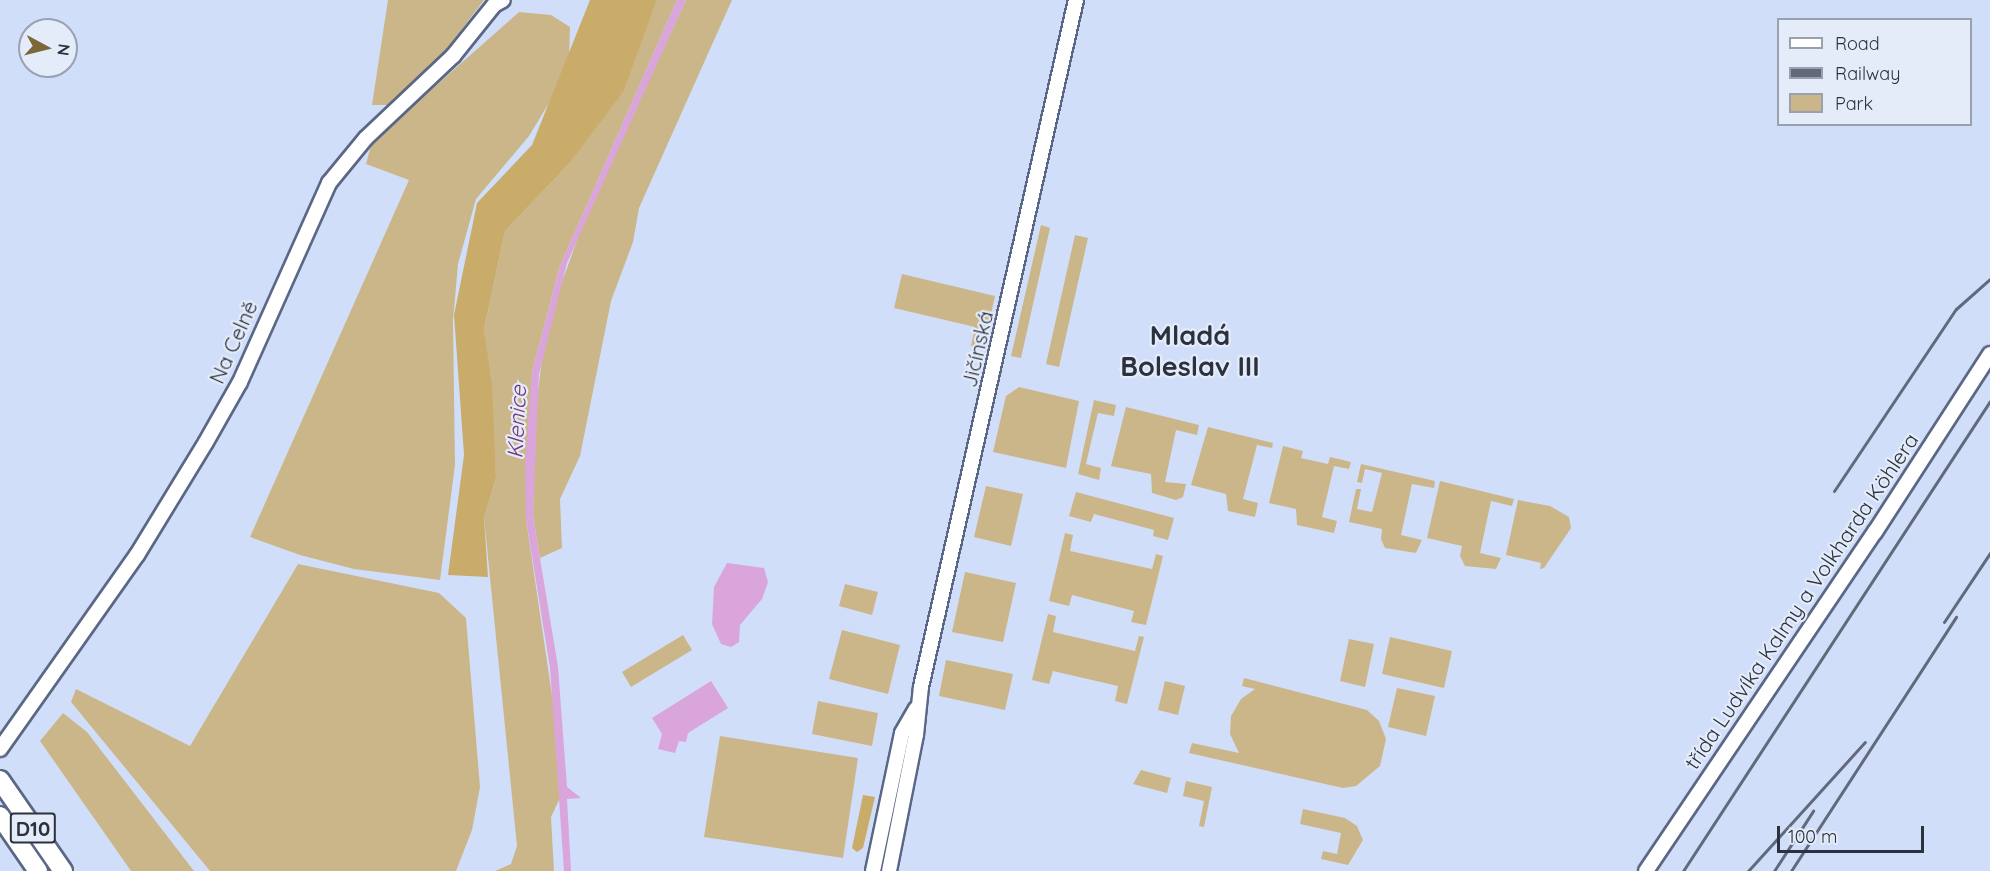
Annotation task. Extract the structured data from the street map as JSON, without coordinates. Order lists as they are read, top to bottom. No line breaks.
{"streets":{"highway":["D10"],"street":["Na Celně","Jičínská","třída Ludvíka Kalmy a Volkharda Köhlera"]},"districts":["Mladá Boleslav III"],"water":["Klenice"],"legend":["Road","Railway","Park"],"scale_bar":"100 m","north":"right"}
